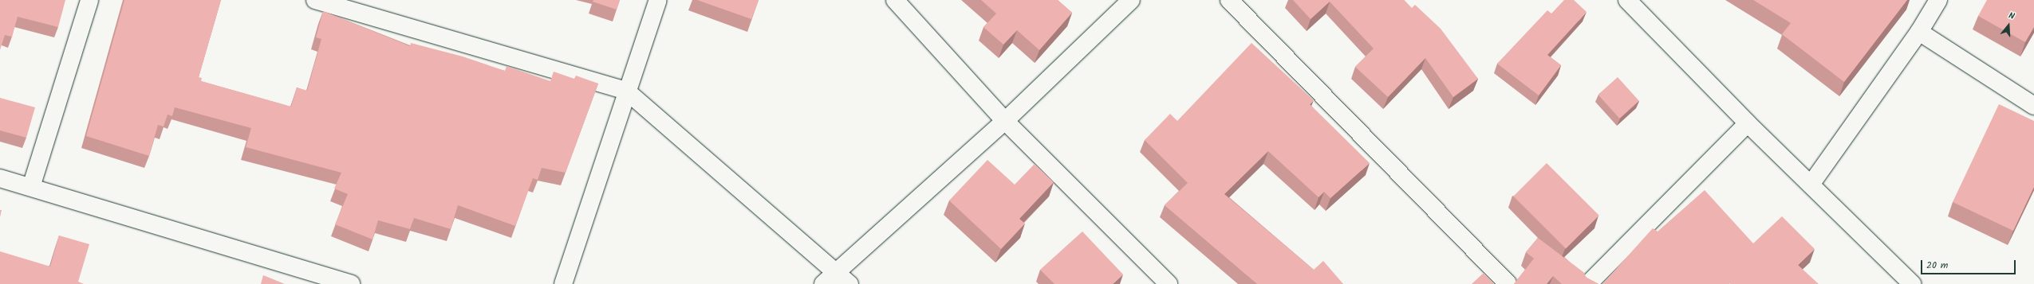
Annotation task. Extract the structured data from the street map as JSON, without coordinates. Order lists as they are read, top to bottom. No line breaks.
{"scale_bar":"20 m","north":"top"}
